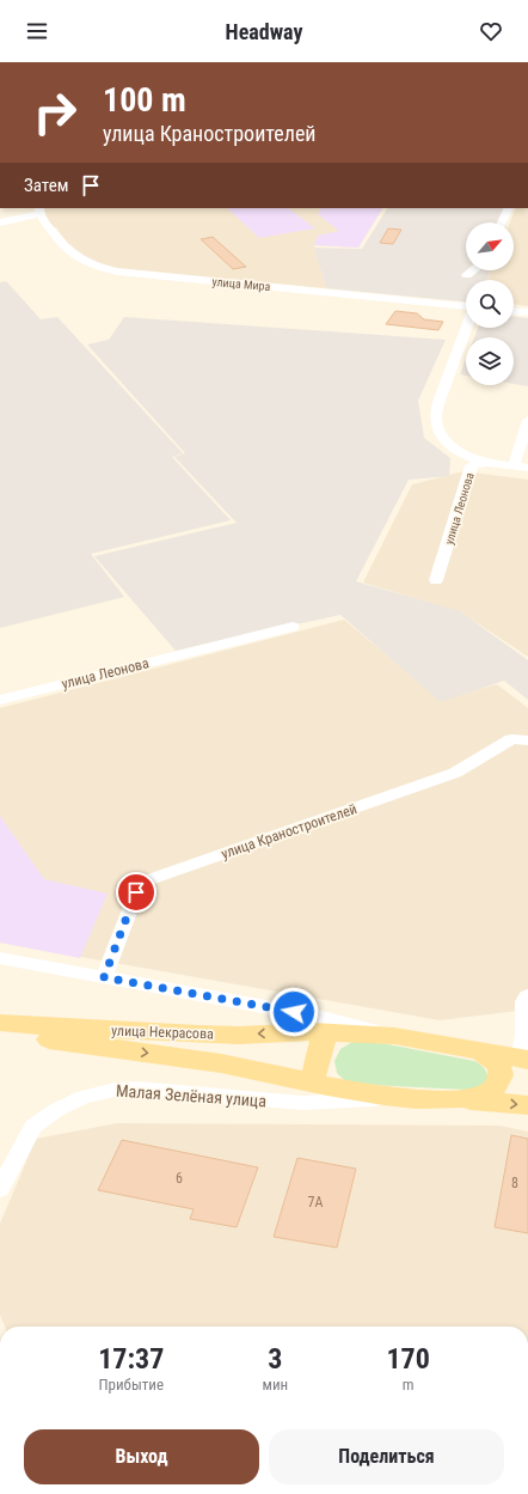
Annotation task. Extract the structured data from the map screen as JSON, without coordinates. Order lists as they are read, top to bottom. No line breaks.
{"streets":{"main road":["улица Некрасова"],"street":["улица Мира","улица Леонова","улица Краностроителей","Малая Зелёная улица"]},"crossings":[["улица Краностроителей","улица Некрасова"],["улица Некрасова","Малая Зелёная улица"]],"house_numbers":["6","8","7А"],"north":"top right","page":{"header":"Headway","turn":["100 m","улица Краностроителей"],"then":"Затем","eta":["17:37","Прибытие","3","мин","170","m"],"buttons":["Выход","Поделиться"]}}
